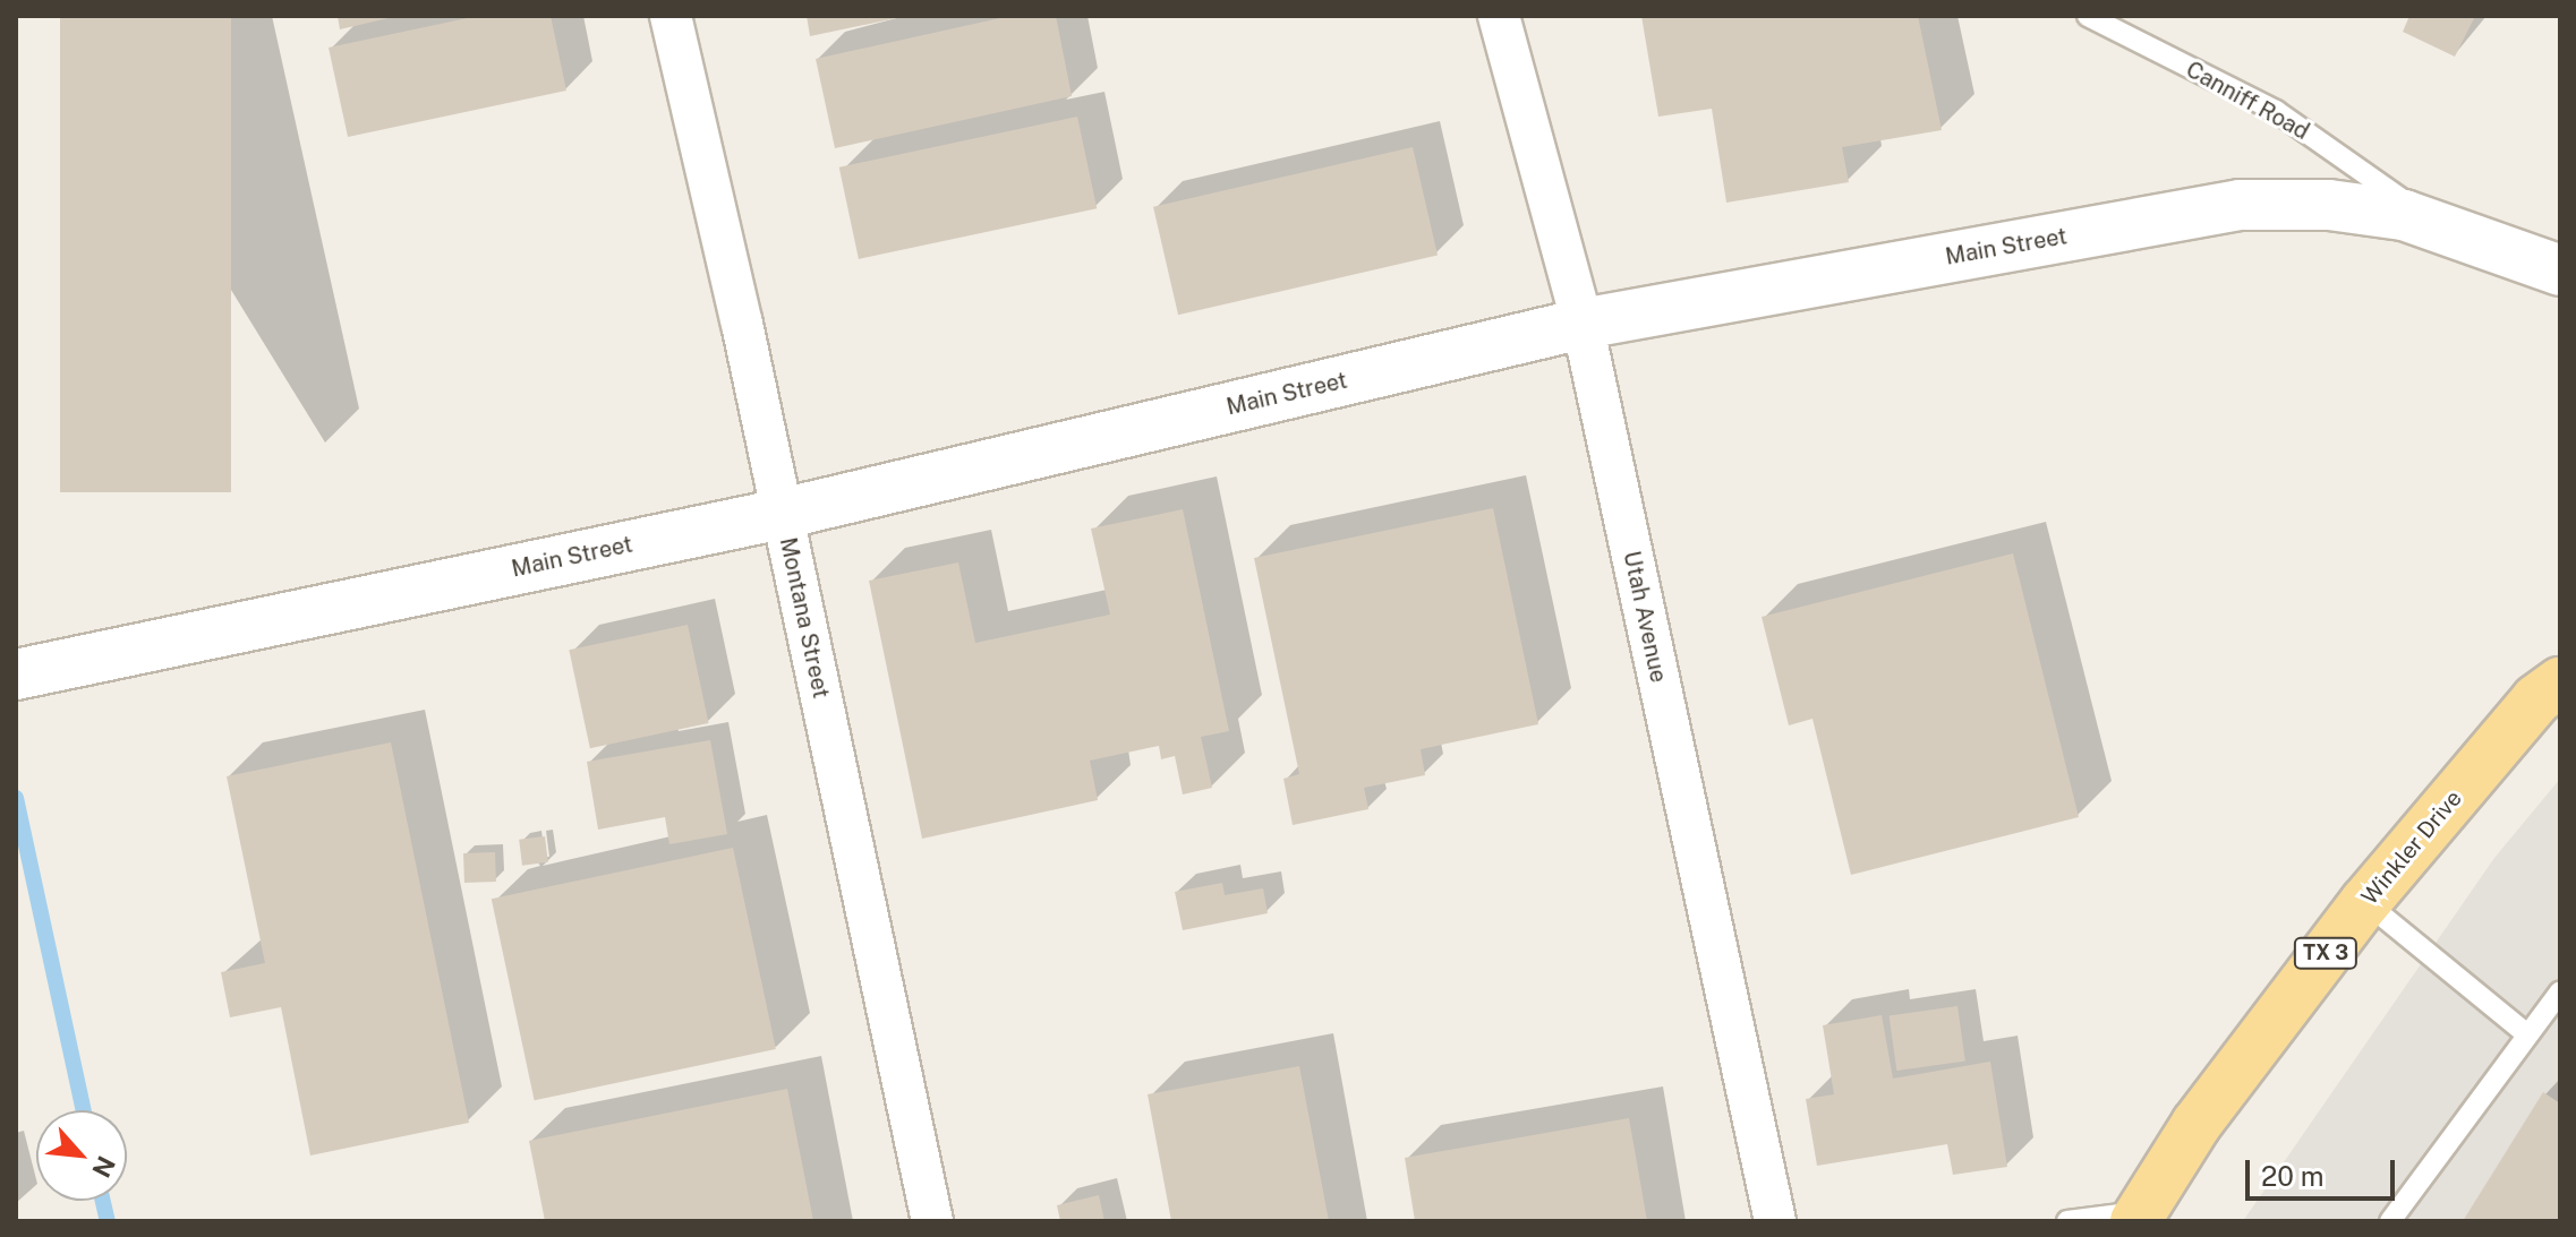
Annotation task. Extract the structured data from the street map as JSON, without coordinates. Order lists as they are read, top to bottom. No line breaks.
{"streets":{"main road":["Winkler Drive","TX 3"],"street":["Main Street","Utah Avenue","Montana Street"],"lane":["Canniff Road"]},"crossings":[["Canniff Road","Main Street"],["Main Street","Utah Avenue"],["Main Street","Montana Street"]],"scale_bar":"20 m","north":"bottom right"}
